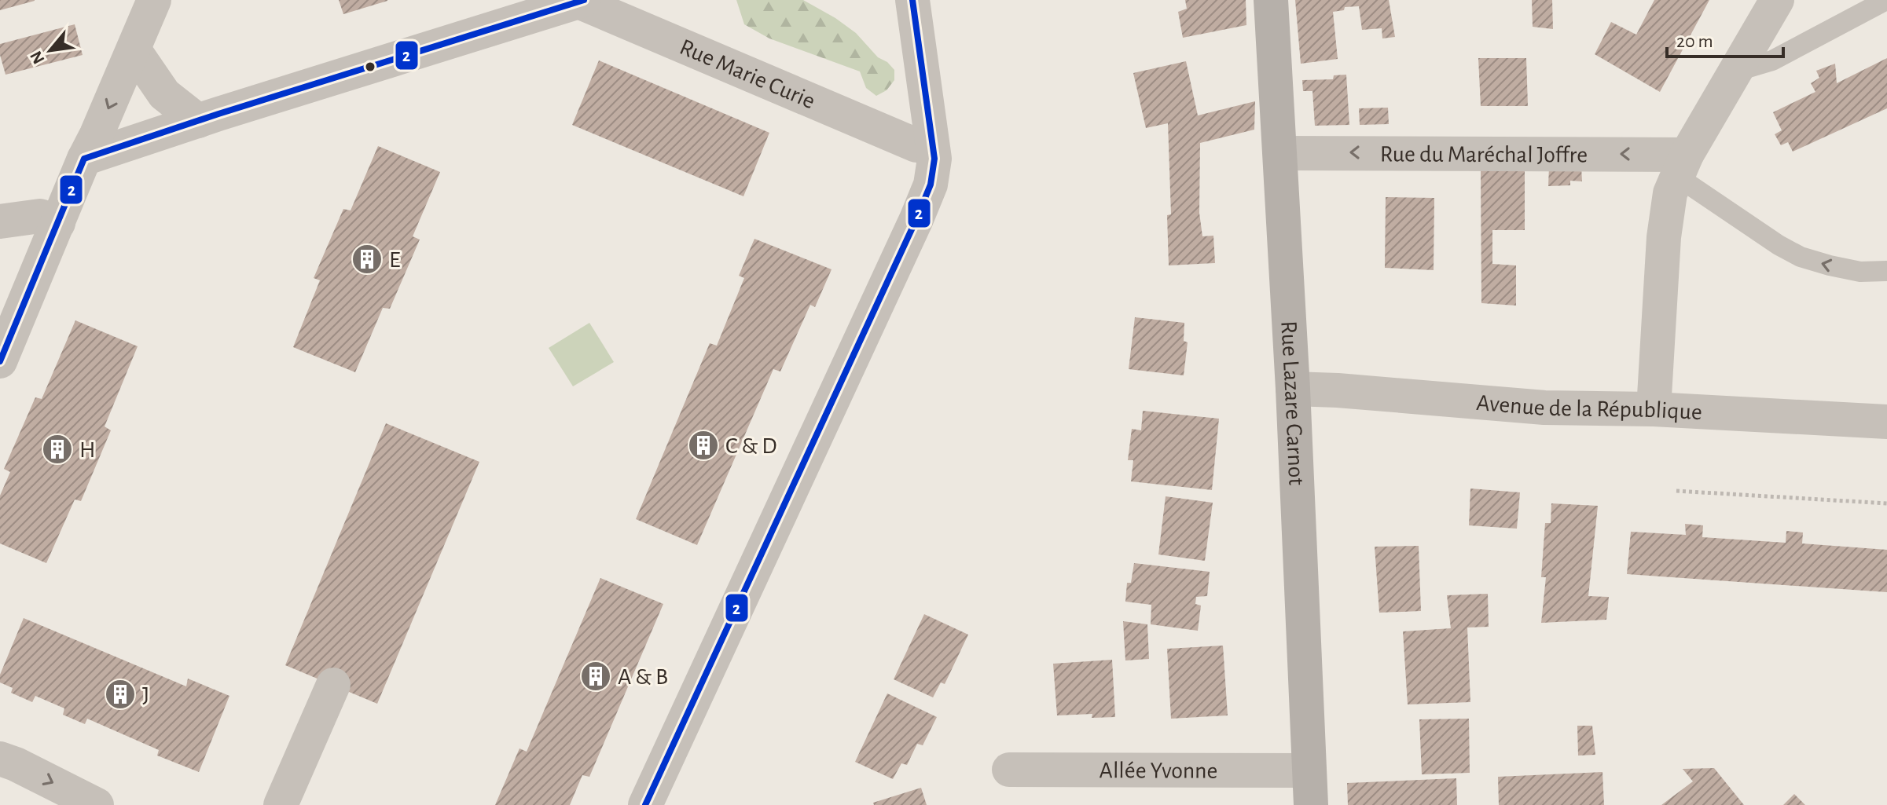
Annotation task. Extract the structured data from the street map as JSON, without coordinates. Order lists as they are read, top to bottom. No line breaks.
{"streets":{"street":["Rue Marie Curie","Rue du Maréchal Joffre","Rue Lazare Carnot","Avenue de la République","Allée Yvonne"]},"crossings":[["Rue du Maréchal Joffre","Rue Lazare Carnot"],["Rue Lazare Carnot","Avenue de la République"],["Rue Lazare Carnot","Allée Yvonne"]],"one_way":["Rue du Maréchal Joffre"],"places":{"building":["E","C & D","H","A & B","J"]},"lines":["transit line 2"],"scale_bar":"20 m","north":"bottom left"}
